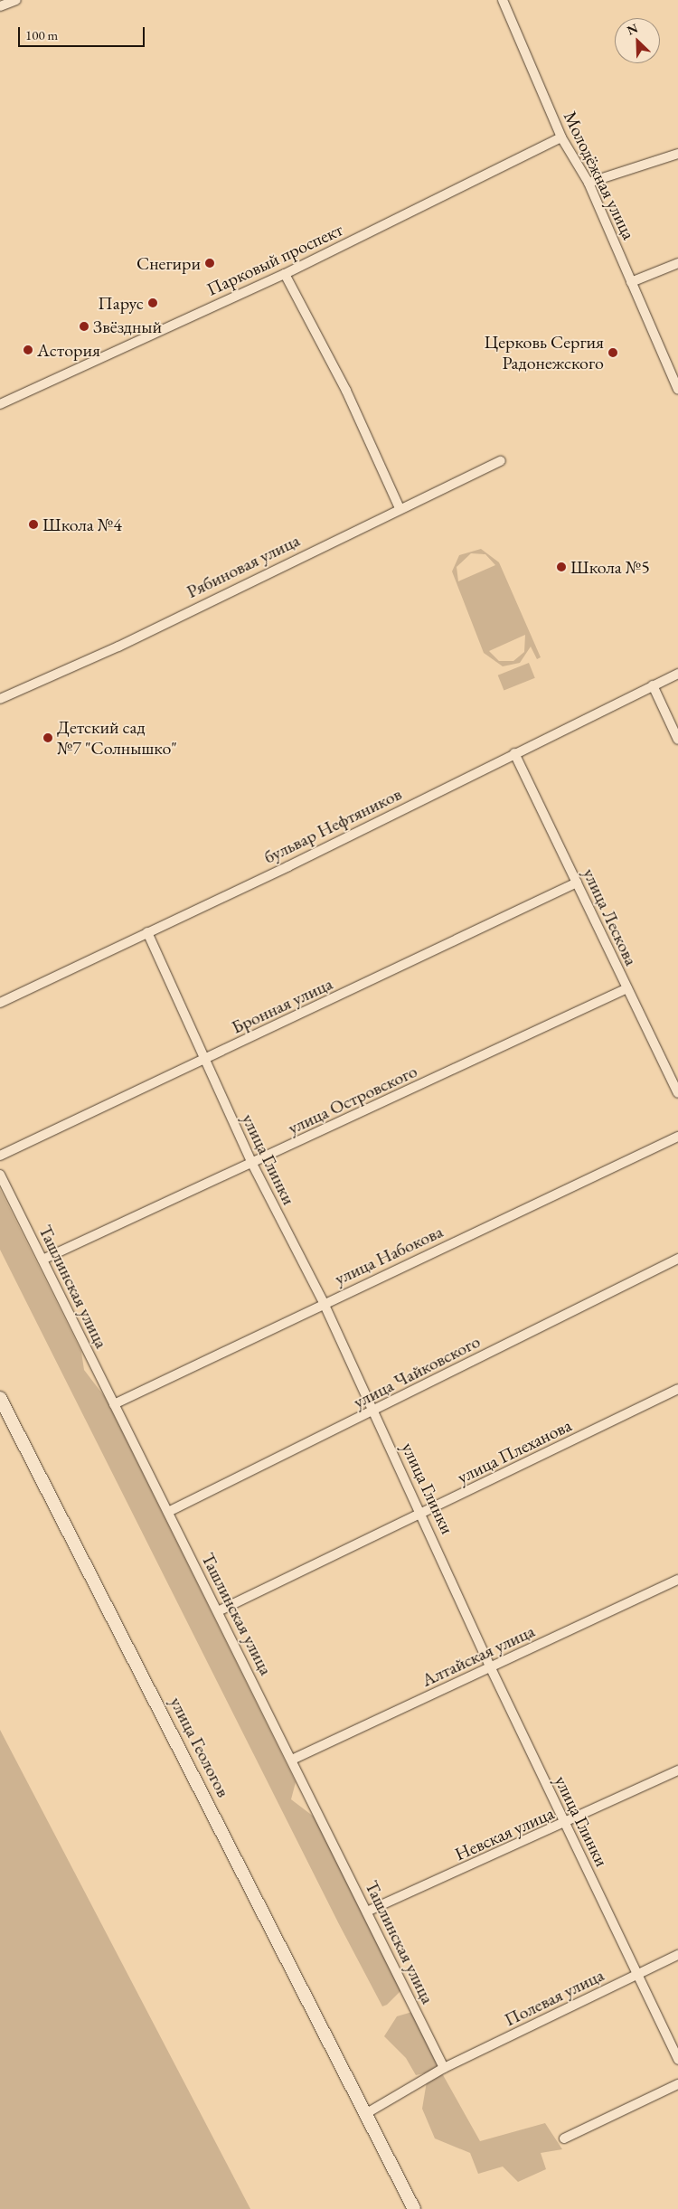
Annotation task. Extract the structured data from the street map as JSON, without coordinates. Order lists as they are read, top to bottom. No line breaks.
{"streets":{"main road":["улица Геологов"],"street":["Молодёжная улица","Парковый проспект","Рябиновая улица","бульвар Нефтяников","улица Лескова","Бронная улица","улица Островского","улица Глинки","улица Набокова","Ташлинская улица","улица Чайковского","улица Плеханова","Алтайская улица","Невская улица","Полевая улица"]},"crossings":[["Молодёжная улица","Парковый проспект"],["бульвар Нефтяников","улица Лескова"],["бульвар Нефтяников","улица Глинки"],["улица Лескова","Бронная улица"],["улица Лескова","улица Островского"],["Бронная улица","улица Глинки"],["улица Островского","улица Глинки"],["улица Островского","Ташлинская улица"],["улица Глинки","улица Набокова"],["улица Глинки","улица Чайковского"],["улица Глинки","улица Плеханова"],["улица Глинки","Алтайская улица"],["улица Глинки","Невская улица"],["улица Глинки","Полевая улица"],["улица Набокова","Ташлинская улица"],["Ташлинская улица","улица Чайковского"],["Ташлинская улица","улица Плеханова"],["Ташлинская улица","Алтайская улица"],["Ташлинская улица","Невская улица"],["Ташлинская улица","Полевая улица"],["улица Геологов","Полевая улица"]],"places":["Снегири","Парус","Звёздный","Астория","Церковь Сергия Радонежского","Школа №4","Школа №5","Детский сад №7 \"Солнышко\""],"scale_bar":"100 m","north":"top left"}
